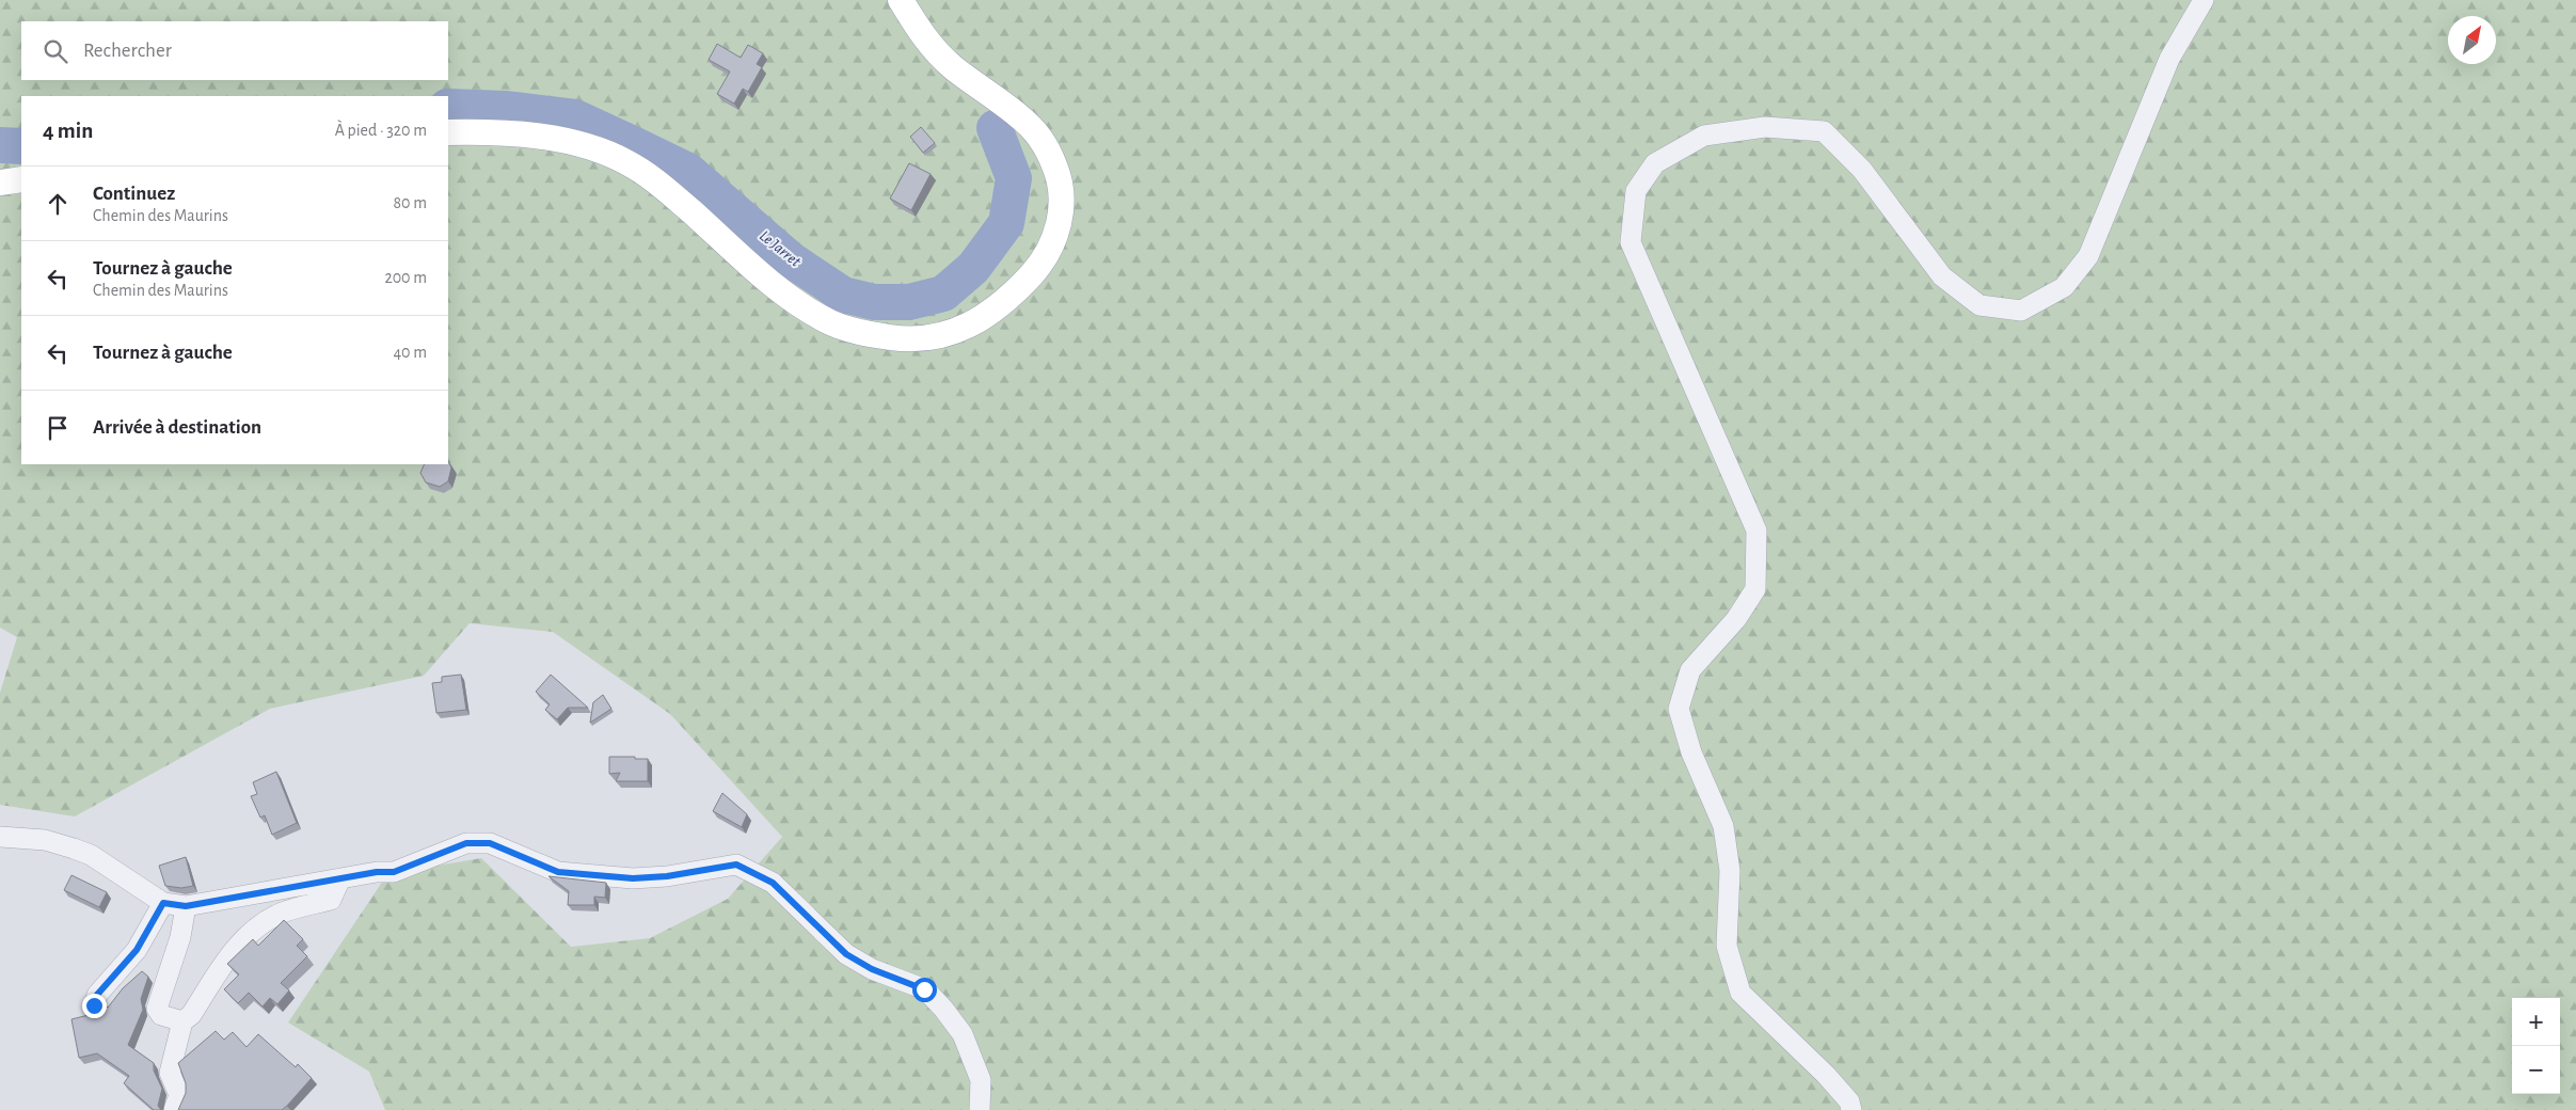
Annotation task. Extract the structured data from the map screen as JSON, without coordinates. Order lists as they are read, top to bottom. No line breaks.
{"water":["Le Jarret"],"north":"top right","page":{"search":"Rechercher","heading":["4 min","À pied · 320 m"],"list":[["Continuez","Chemin des Maurins","80 m"],["Tournez à gauche","Chemin des Maurins","200 m"],["Tournez à gauche","40 m"],"Arrivée à destination"],"map_buttons":["+","−"]}}
